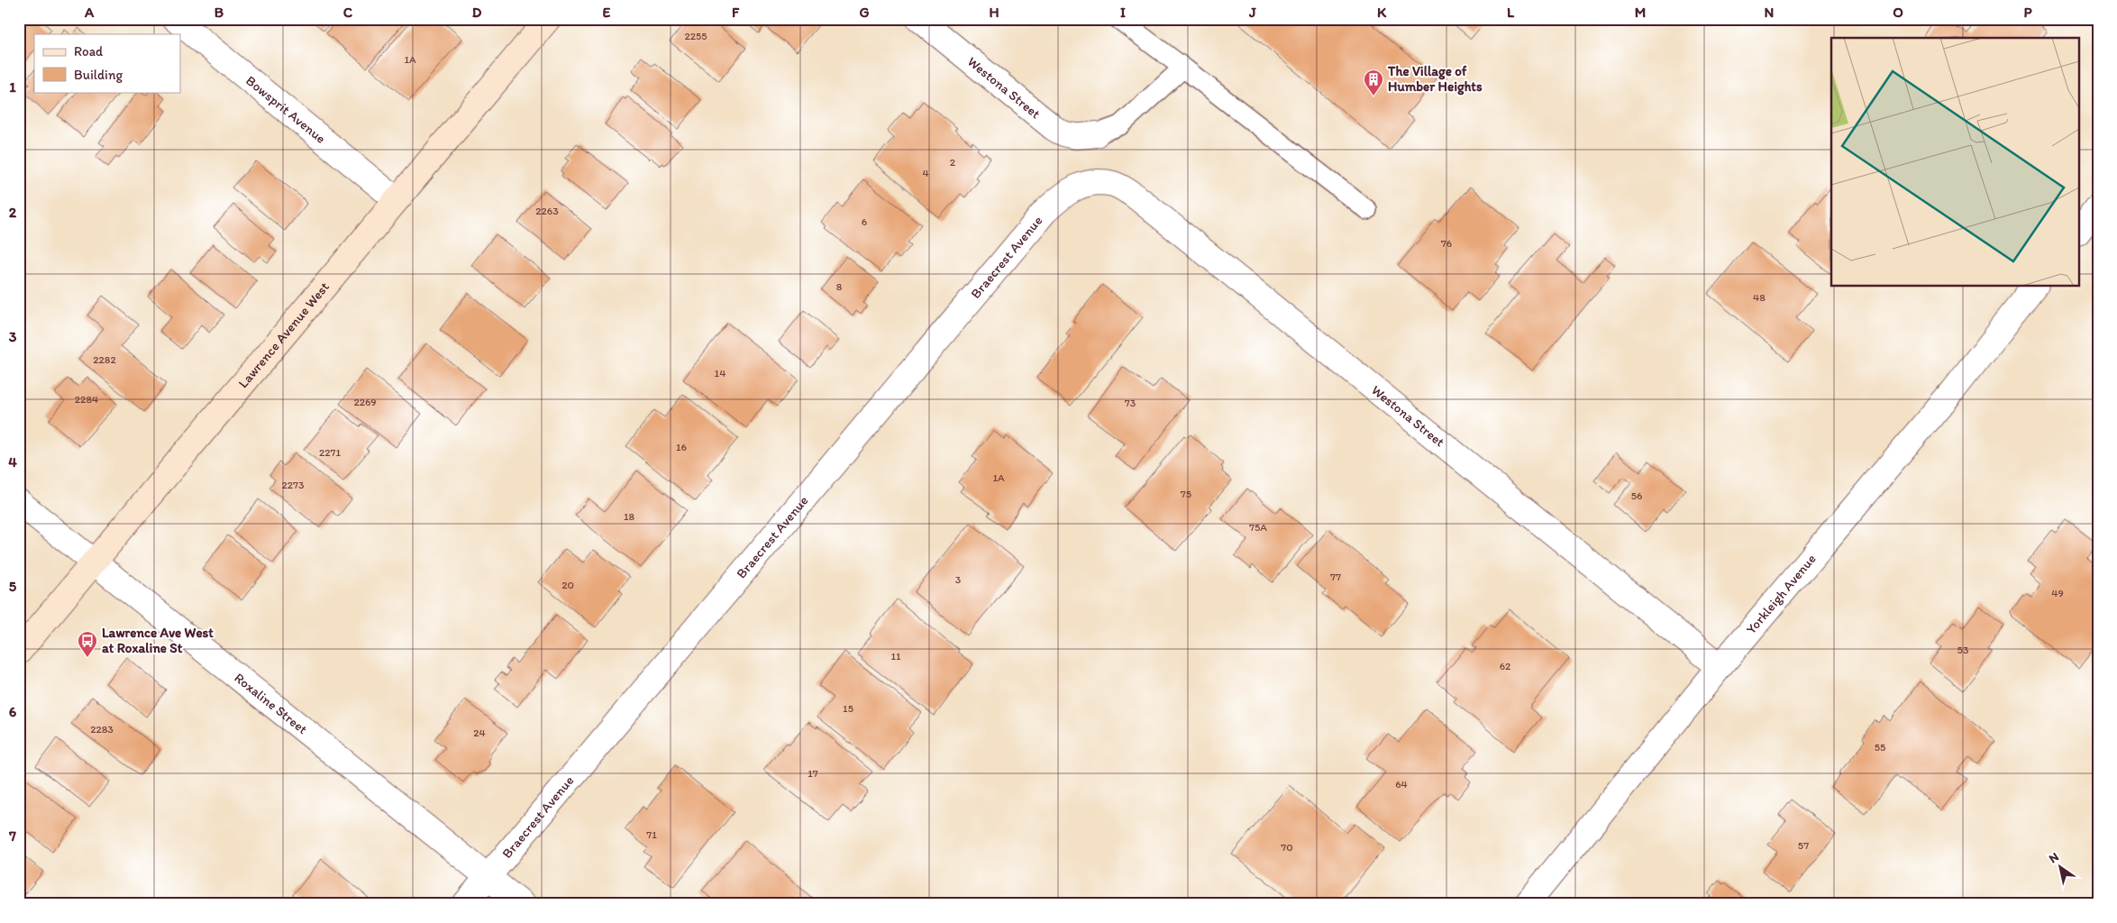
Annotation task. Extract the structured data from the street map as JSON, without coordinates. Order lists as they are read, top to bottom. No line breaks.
{"streets":{"main road":["Lawrence Avenue West"],"street":["Westona Street","Bowsprit Avenue","Braecrest Avenue","Yorkleigh Avenue","Roxaline Street"]},"crossings":[["Westona Street","Braecrest Avenue"],["Westona Street","Yorkleigh Avenue"],["Bowsprit Avenue","Lawrence Avenue West"],["Braecrest Avenue","Roxaline Street"],["Lawrence Avenue West","Roxaline Street"]],"places":{"building":["The Village of Humber Heights"],"bus stop":["Lawrence Ave West at Roxaline St"]},"house_numbers":["2255","1A","2","4","2263","6","76","8","48","2282","14","2284","2269","73","16","2271","1A","2273","75","56","18","75A","77","3","20","49","53","11","62","15","2283","24","55","17","64","71","57","70"],"legend":["Road","Building"],"north":"top left","grid":{"columns":["A","B","C","D","E","F","G","H","I","J","K","L","M","N","O","P"],"rows":["1","2","3","4","5","6","7"]}}
